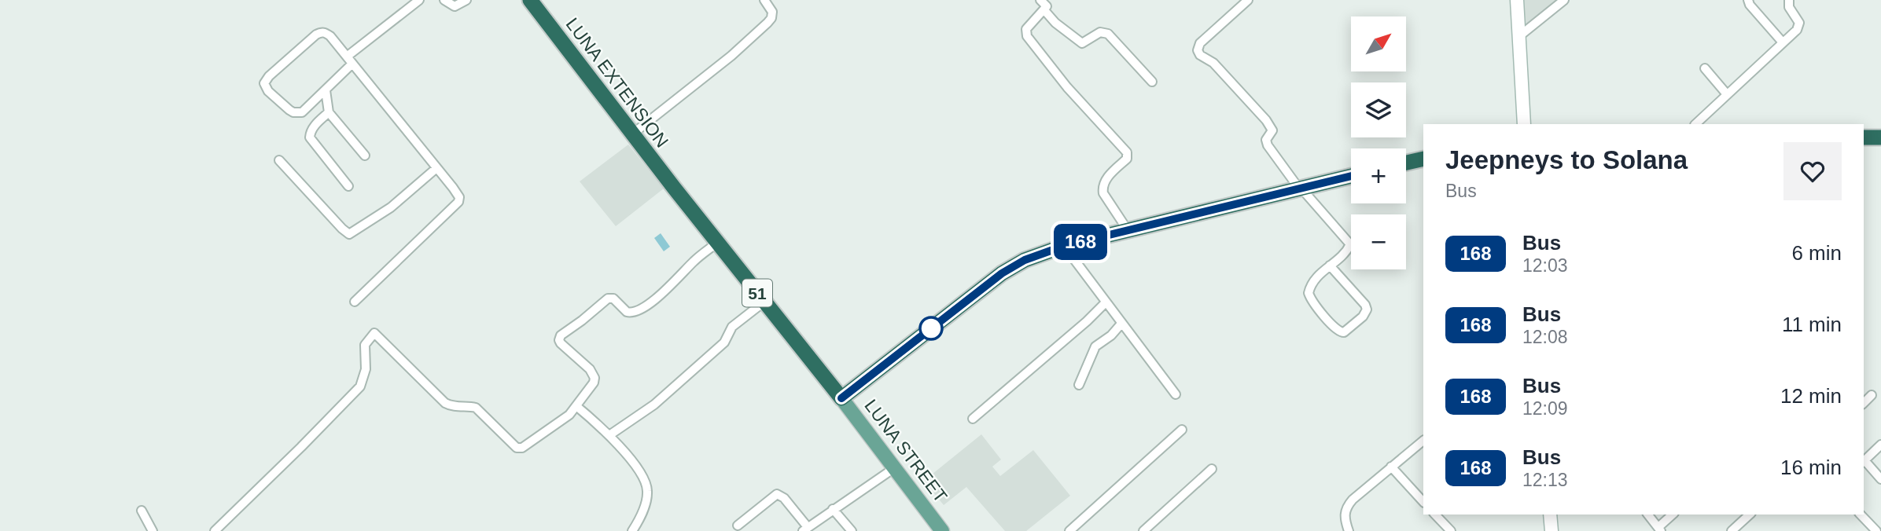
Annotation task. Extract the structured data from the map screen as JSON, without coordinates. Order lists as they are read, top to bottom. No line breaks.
{"streets":{"highway":["LUNA EXTENSION","51","LUNA STREET"]},"crossings":[["LUNA EXTENSION","LUNA STREET"]],"lines":["bus line 168"],"north":"top right","page":{"on_map":"168","map_buttons":["+","−"],"heading":["Jeepneys to Solana","Bus"],"list":[{"mark":"168","name":"Bus","note":"12:03","value":"6 min"},{"mark":"168","name":"Bus","note":"12:08","value":"11 min"},{"mark":"168","name":"Bus","note":"12:09","value":"12 min"},{"mark":"168","name":"Bus","note":"12:13","value":"16 min"}]}}
